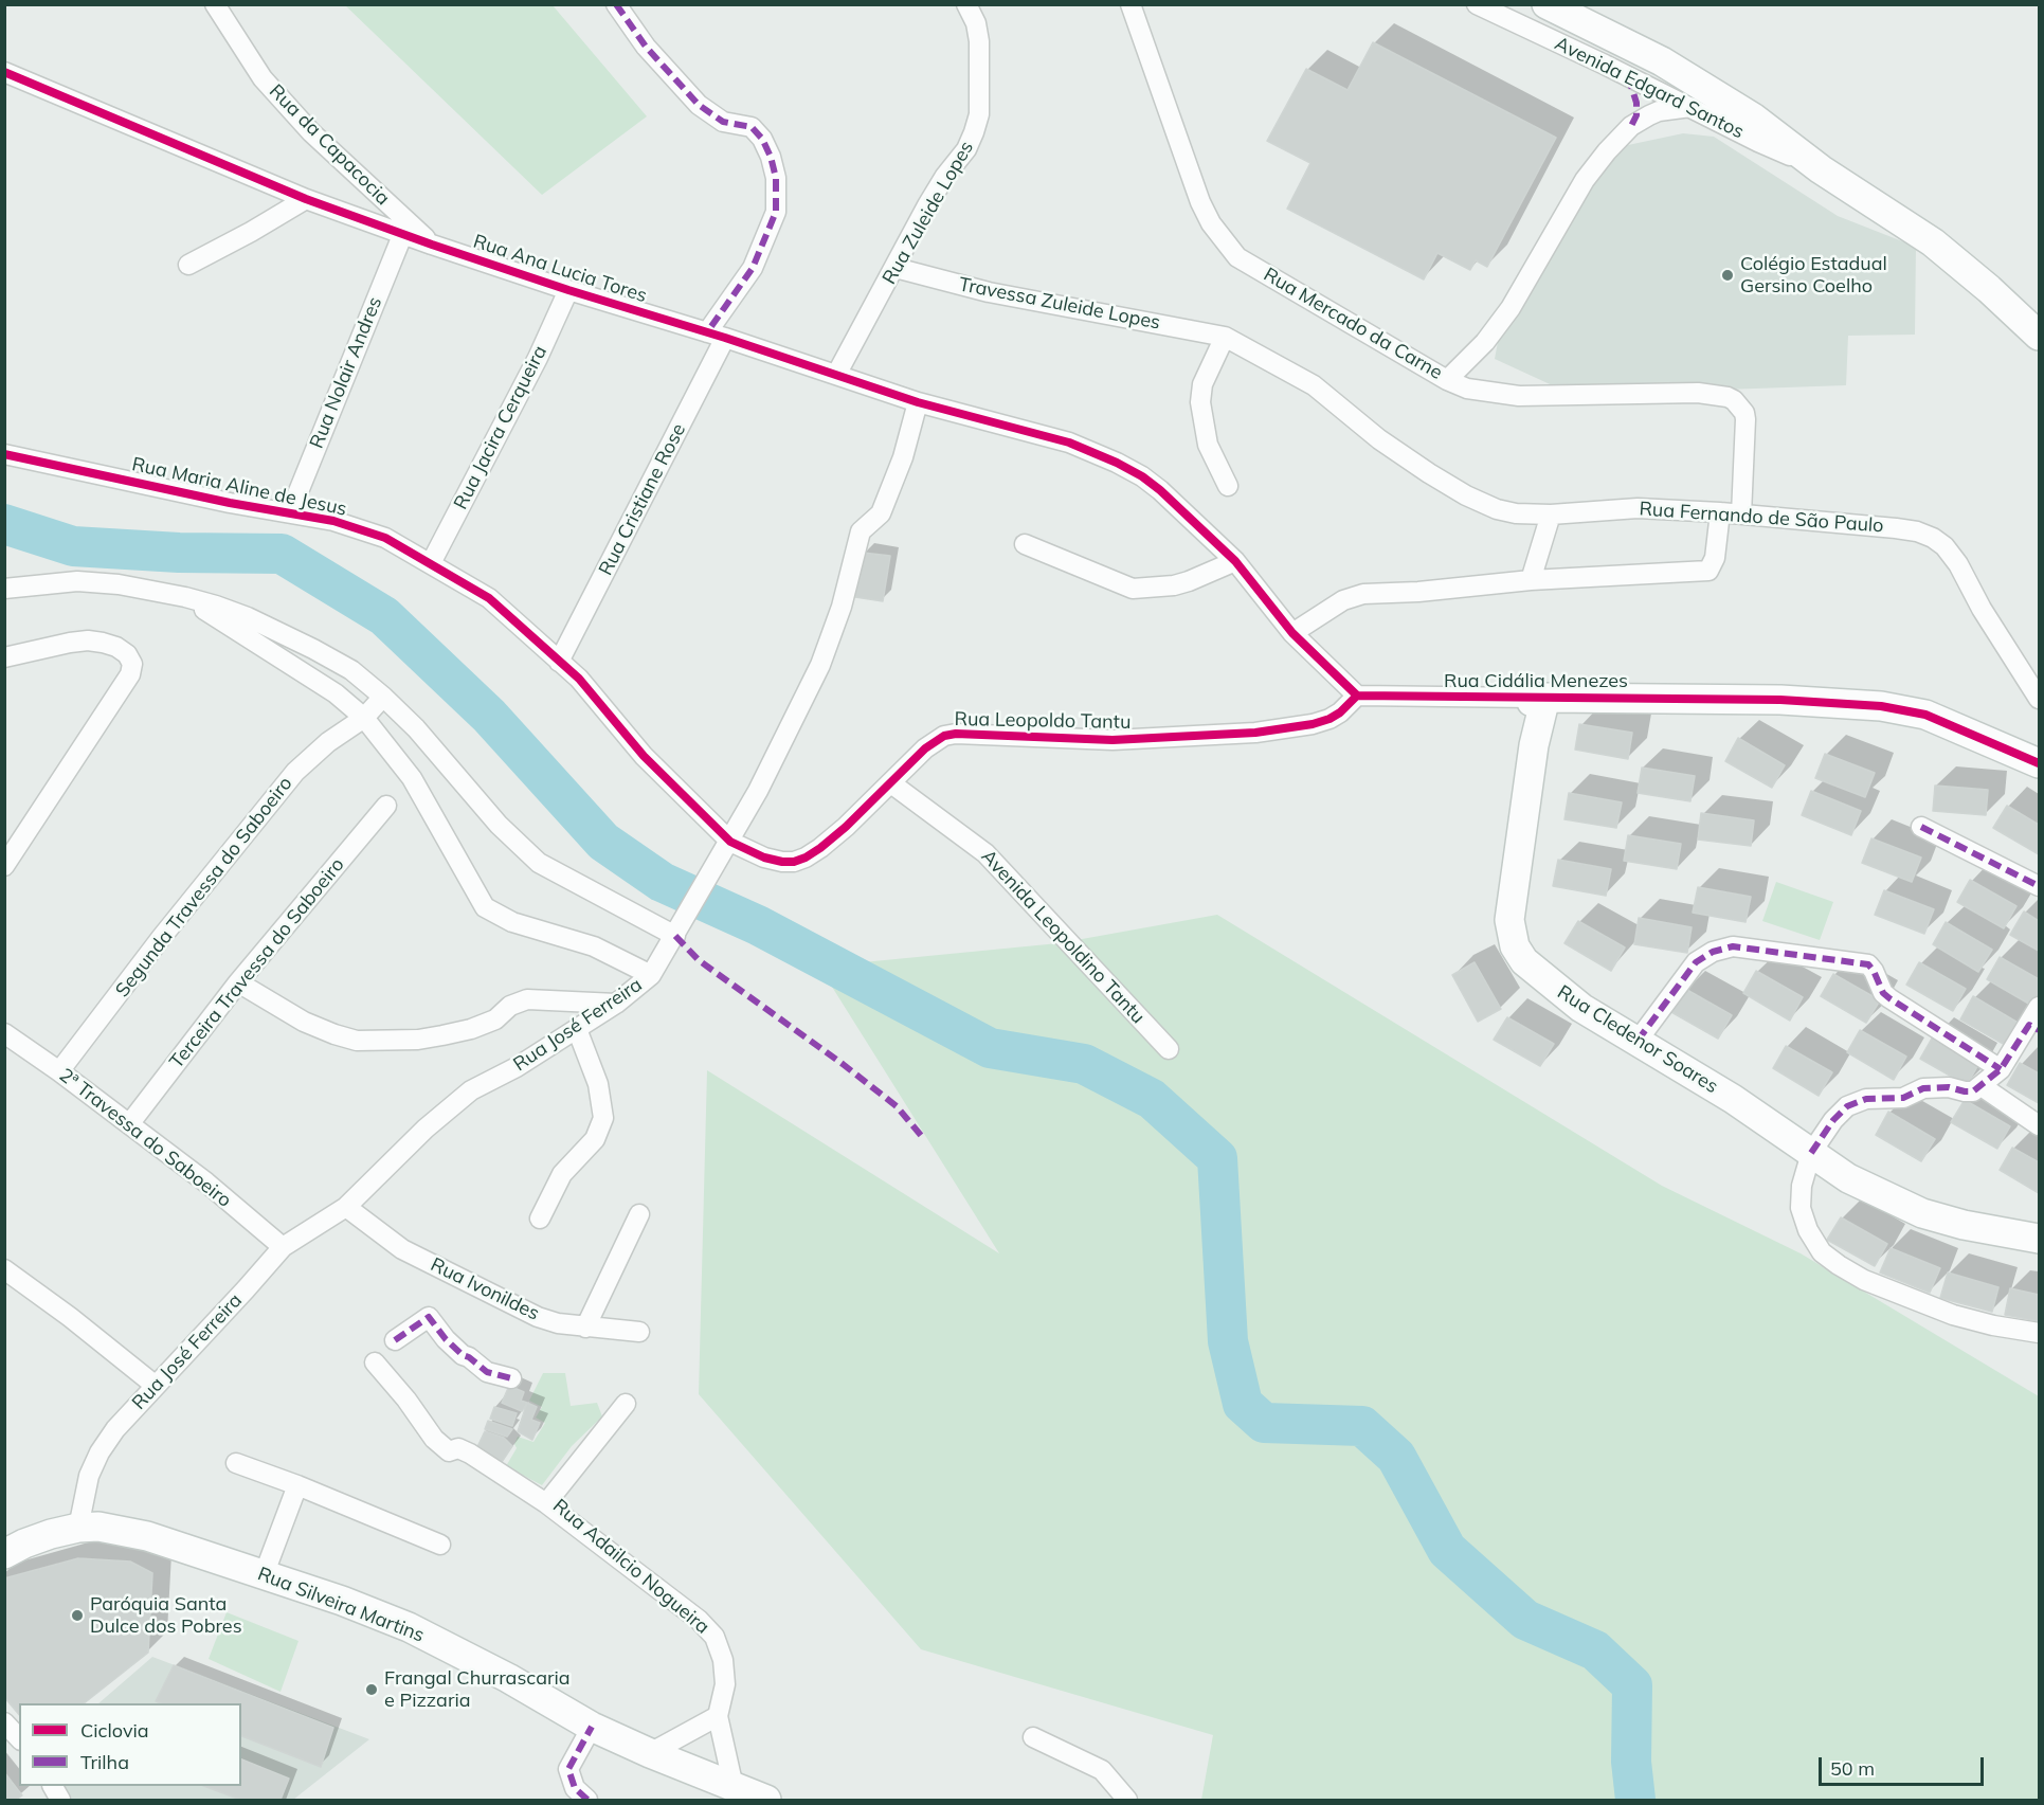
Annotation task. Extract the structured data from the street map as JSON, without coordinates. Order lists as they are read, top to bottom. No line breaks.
{"streets":{"main road":["Avenida Edgard Santos","Rua Cidália Menezes","Rua Cledenor Soares","Rua Silveira Martins"],"street":["Rua da Capacocia","Rua Zuleide Lopes","Rua Ana Lucia Tores","Travessa Zuleide Lopes","Rua Mercado da Carne","Rua Nolair Andres","Rua Jacira Cerqueira","Rua Maria Aline de Jesus","Rua Cristiane Rose","Rua Fernando de São Paulo","Rua Leopoldo Tantu","Segunda Travessa do Saboeiro","Avenida Leopoldino Tantu","Terceira Travessa do Saboeiro","Rua José Ferreira","2ª Travessa do Saboeiro","Rua Ivonildes","Rua Adailcio Nogueira"]},"crossings":[["Avenida Edgard Santos","Rua Mercado da Carne"],["Rua da Capacocia","Rua Ana Lucia Tores"],["Rua Zuleide Lopes","Rua Ana Lucia Tores"],["Rua Zuleide Lopes","Travessa Zuleide Lopes"],["Rua Ana Lucia Tores","Rua Nolair Andres"],["Rua Ana Lucia Tores","Rua Jacira Cerqueira"],["Rua Ana Lucia Tores","Rua Cristiane Rose"],["Rua Ana Lucia Tores","Rua José Ferreira"],["Travessa Zuleide Lopes","Rua Fernando de São Paulo"],["Rua Nolair Andres","Rua Maria Aline de Jesus"],["Rua Jacira Cerqueira","Rua Maria Aline de Jesus"],["Rua Maria Aline de Jesus","Rua Cristiane Rose"],["Rua Maria Aline de Jesus","Rua Leopoldo Tantu"],["Rua Maria Aline de Jesus","Rua José Ferreira"],["Rua Cidália Menezes","Rua Leopoldo Tantu"],["Rua Cidália Menezes","Rua Cledenor Soares"],["Rua Leopoldo Tantu","Avenida Leopoldino Tantu"],["Rua Leopoldo Tantu","Rua José Ferreira"],["Segunda Travessa do Saboeiro","2ª Travessa do Saboeiro"],["Terceira Travessa do Saboeiro","2ª Travessa do Saboeiro"],["Rua José Ferreira","2ª Travessa do Saboeiro"],["Rua José Ferreira","Rua Ivonildes"],["Rua José Ferreira","Rua Silveira Martins"],["Rua Adailcio Nogueira","Rua Silveira Martins"]],"places":["Colégio Estadual Gersino Coelho","Paróquia Santa Dulce dos Pobres","Frangal Churrascaria e Pizzaria"],"legend":["Ciclovia","Trilha"],"scale_bar":"50 m"}
